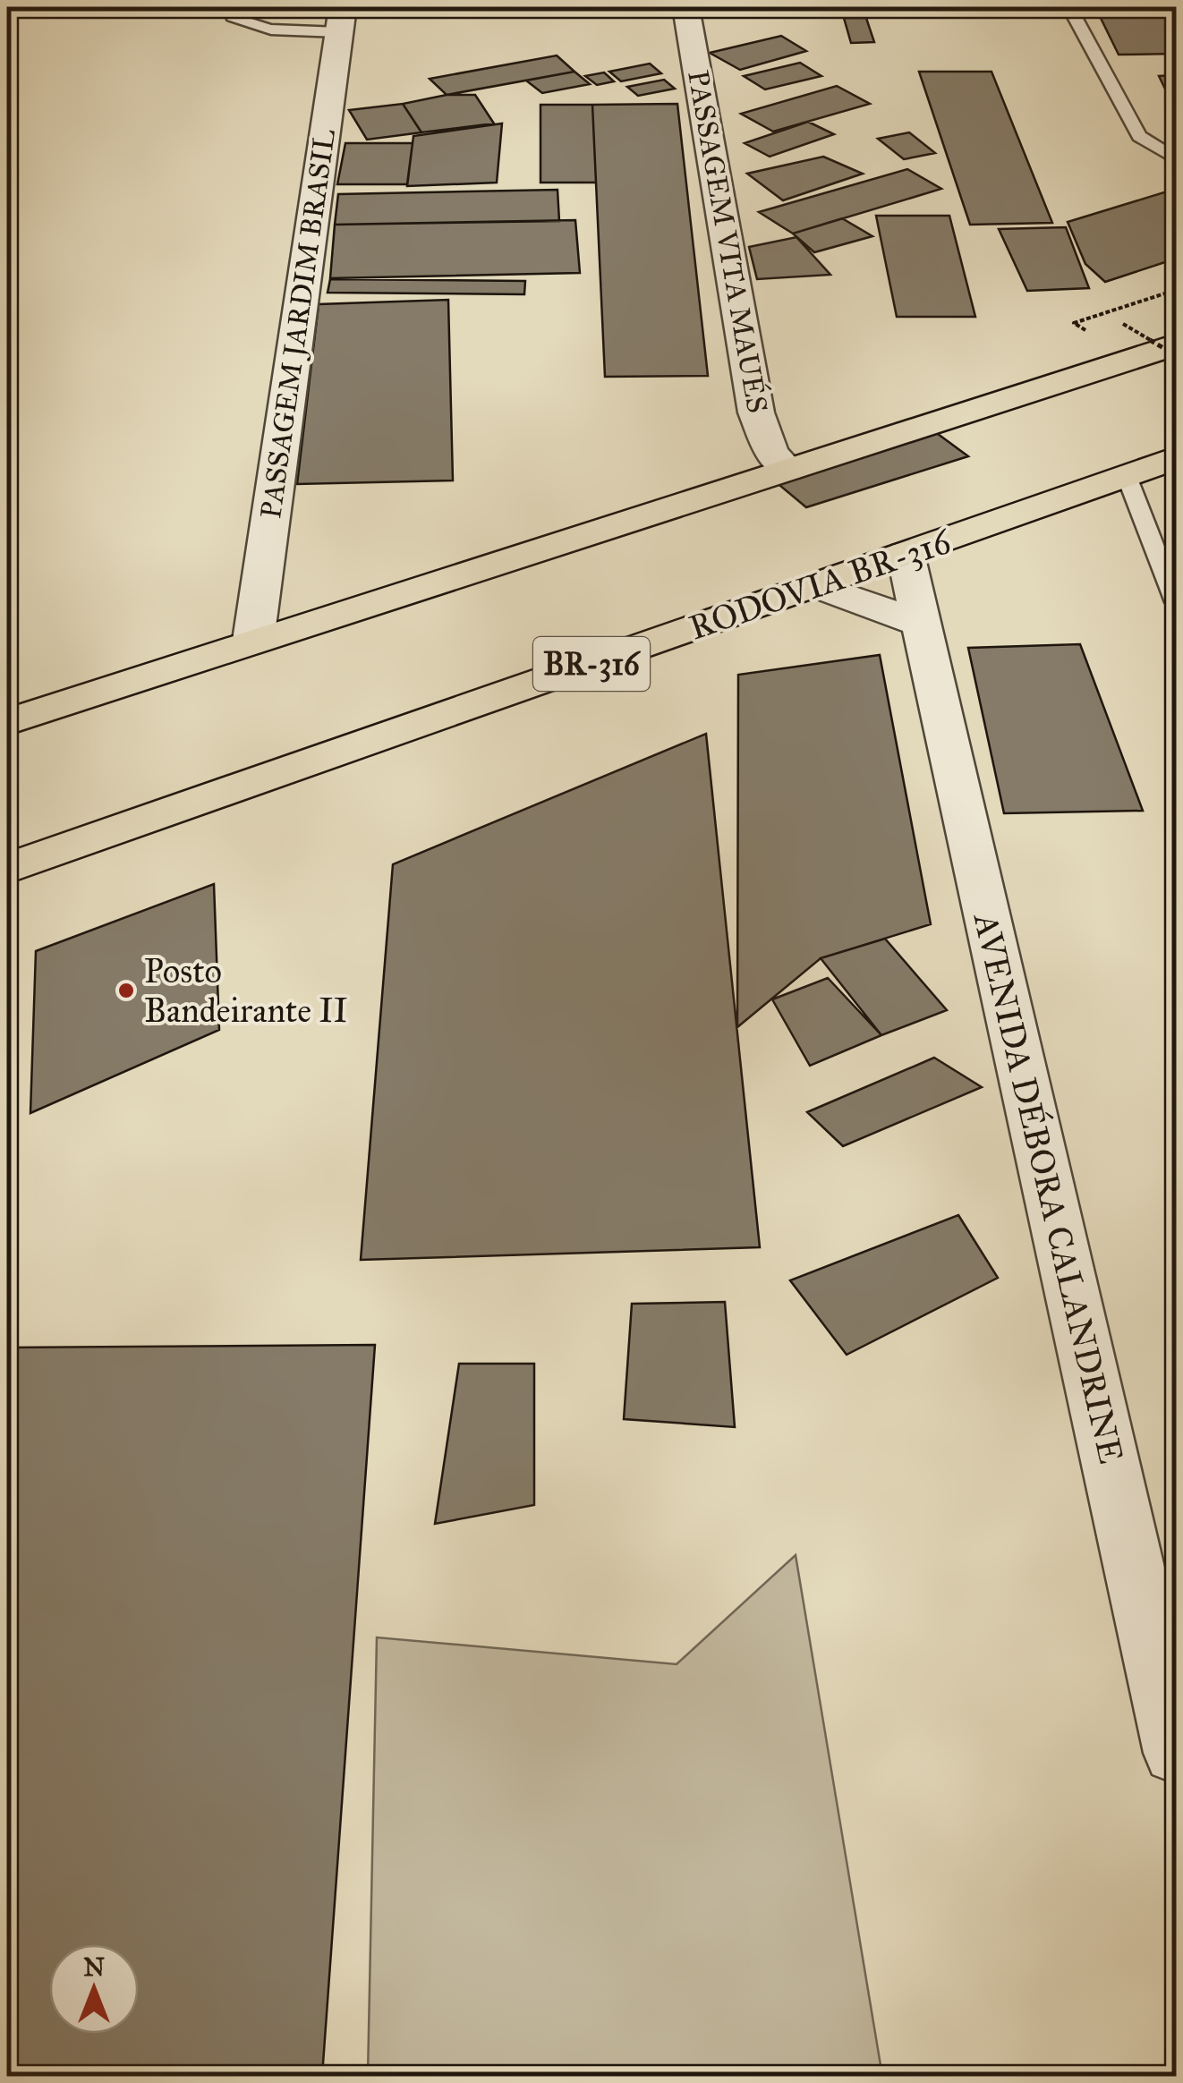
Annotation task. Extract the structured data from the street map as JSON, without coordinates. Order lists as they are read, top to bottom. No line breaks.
{"streets":{"highway":["RODOVIA BR-316","BR-316"],"street":["PASSAGEM VITA MAUÉS","PASSAGEM JARDIM BRASIL","AVENIDA DÉBORA CALANDRINE"]},"crossings":[["RODOVIA BR-316","AVENIDA DÉBORA CALANDRINE"]],"places":["Posto Bandeirante II"],"north":"top"}
